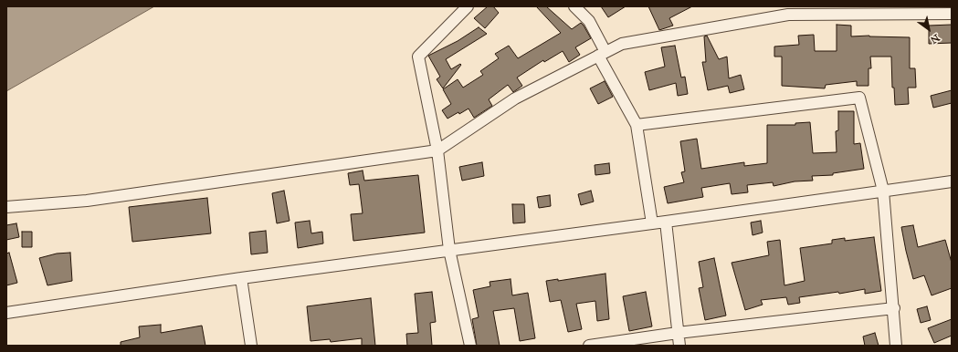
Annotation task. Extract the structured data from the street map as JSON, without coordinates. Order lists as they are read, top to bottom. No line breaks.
{"north":"bottom right"}
